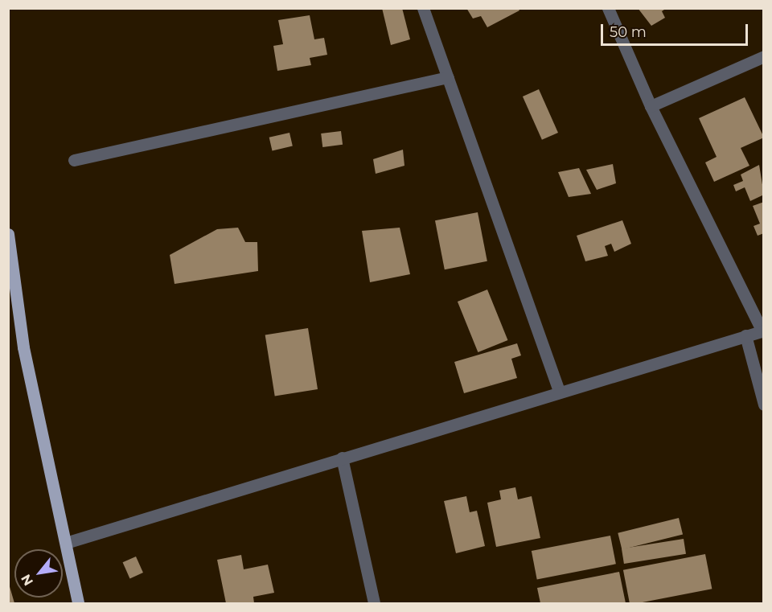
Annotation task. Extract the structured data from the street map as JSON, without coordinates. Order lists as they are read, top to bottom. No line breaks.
{"scale_bar":"50 m","north":"bottom left"}
